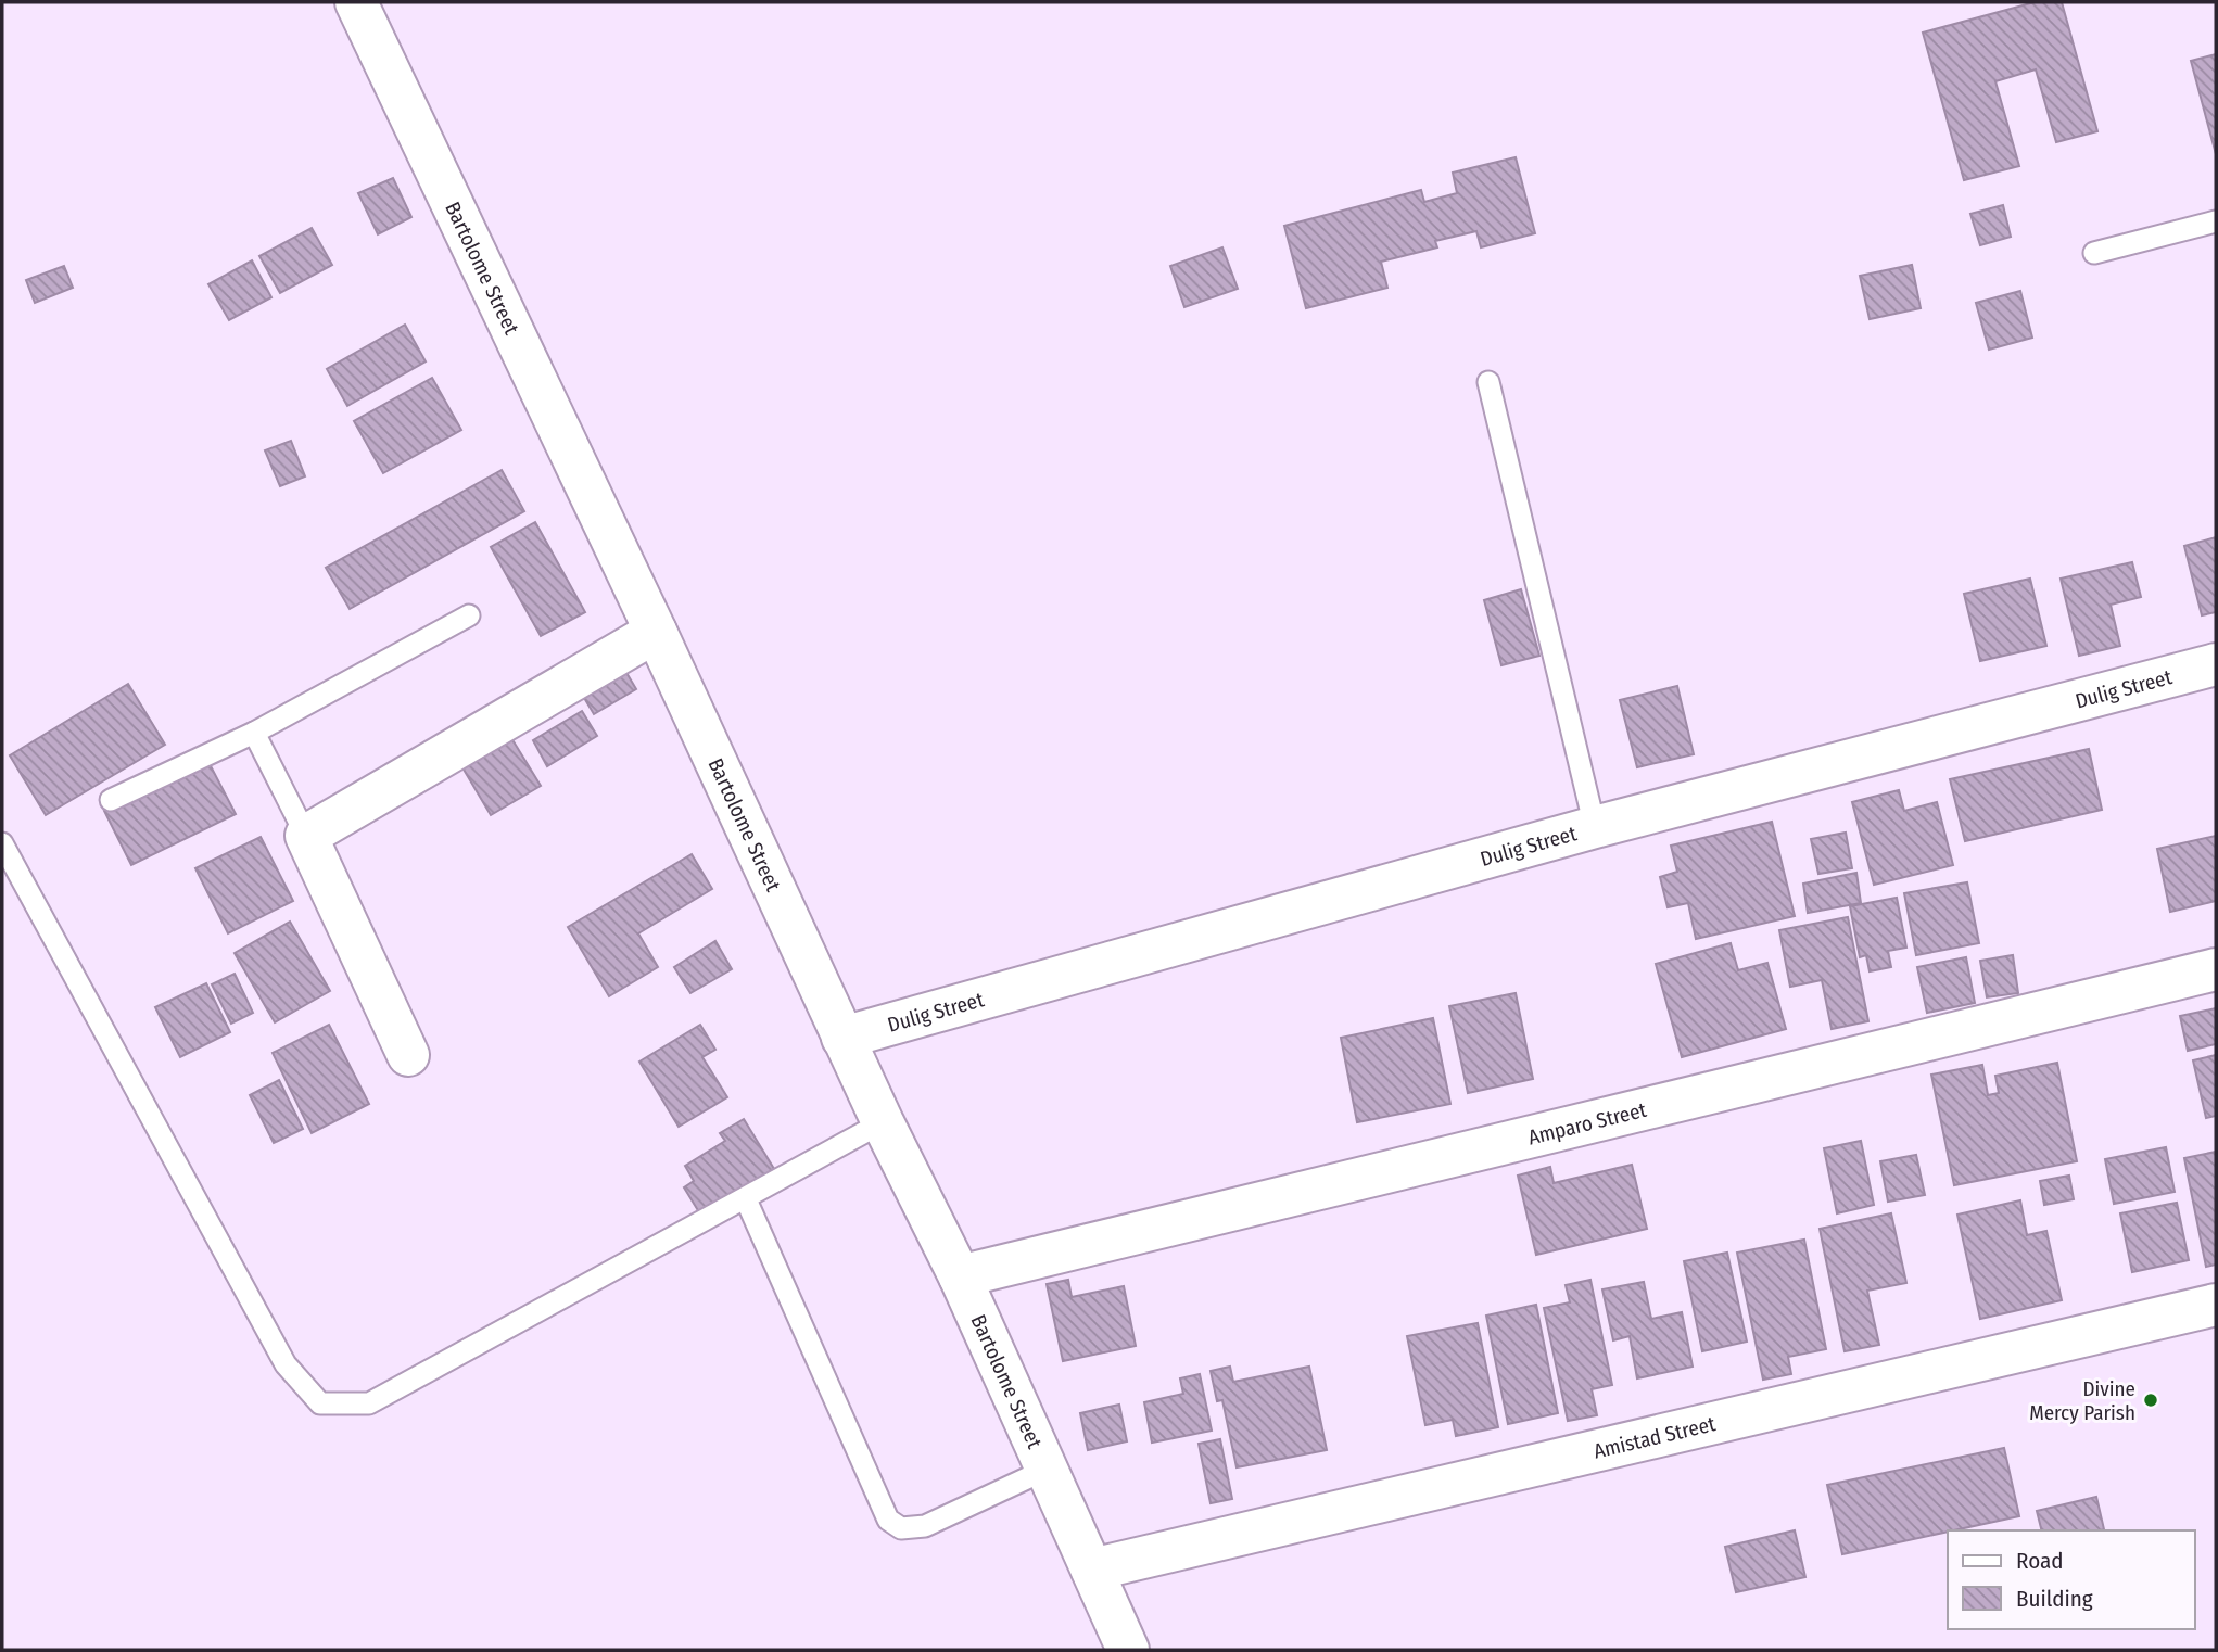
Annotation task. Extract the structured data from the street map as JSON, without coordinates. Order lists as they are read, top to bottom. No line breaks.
{"streets":{"street":["Bartolome Street","Dulig Street","Amparo Street","Amistad Street"]},"crossings":[["Bartolome Street","Dulig Street"],["Bartolome Street","Amparo Street"],["Bartolome Street","Amistad Street"]],"places":["Divine Mercy Parish"],"legend":["Road","Building"]}
